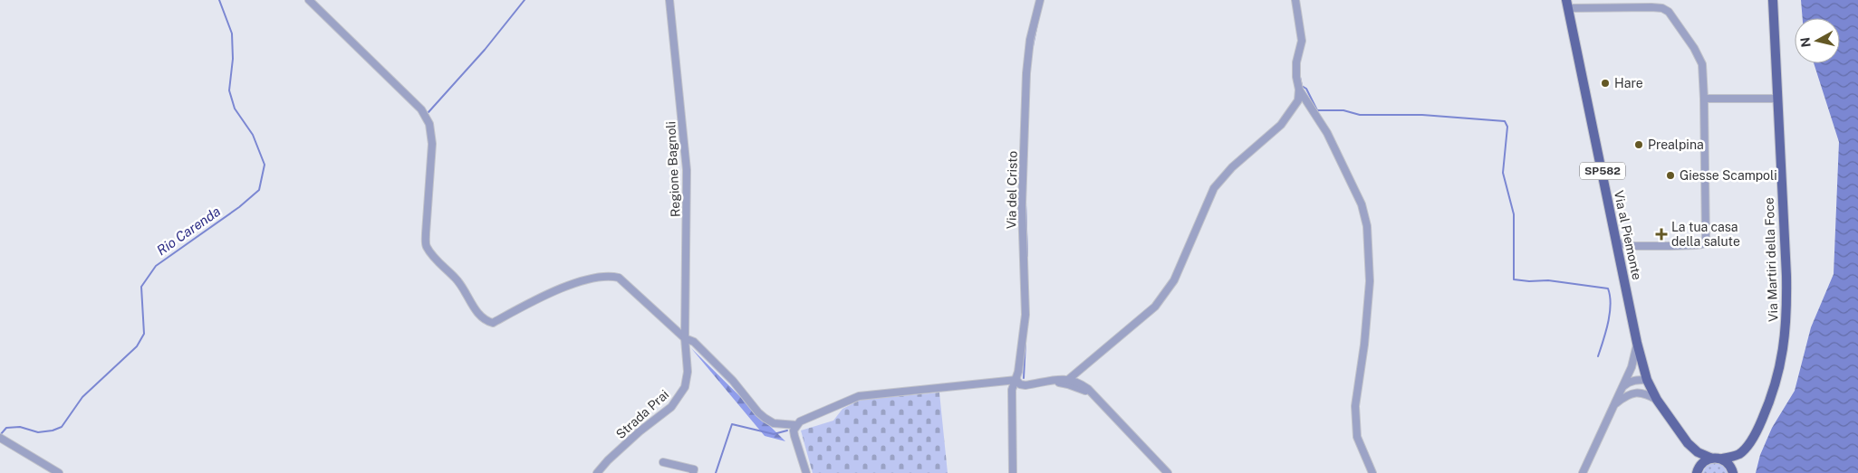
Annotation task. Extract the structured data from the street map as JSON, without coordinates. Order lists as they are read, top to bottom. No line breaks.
{"streets":{"main road":["SP582","Via al Piemonte","Via Martiri della Foce"],"street":["Regione Bagnoli","Via del Cristo","Strada Prai"]},"crossings":[["Regione Bagnoli","Strada Prai"]],"water":["Rio Carenda"],"places":{"other":["Hare","Prealpina","Giesse Scampoli"],"health":["La tua casa della salute"]},"north":"left"}
